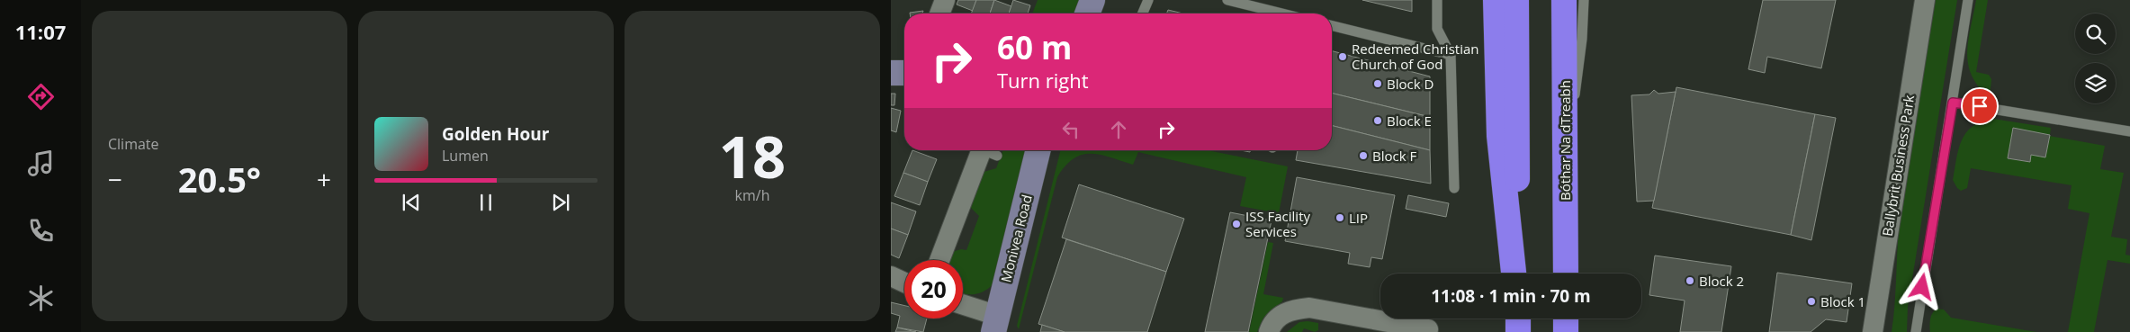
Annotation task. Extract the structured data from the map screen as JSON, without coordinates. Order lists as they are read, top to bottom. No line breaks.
{"streets":{"highway":["Bóthar Na dTreabh"],"main road":["Monivea Road"],"street":["Ballybrit Business Park"]},"places":["Redeemed Christian Church of God","Block D","Block E","Block F","LIP","ISS Facility Services","Block 2","Block 1"],"page":{"tabs":"11:07","tile":["Climate",["18","km/h"]],"turn":["60 m","Turn right"],"song":["Golden Hour","Lumen"],"heat":["−","20.5°","+"],"limit":"20","trip":"11:08 · 1 min · 70 m"}}
